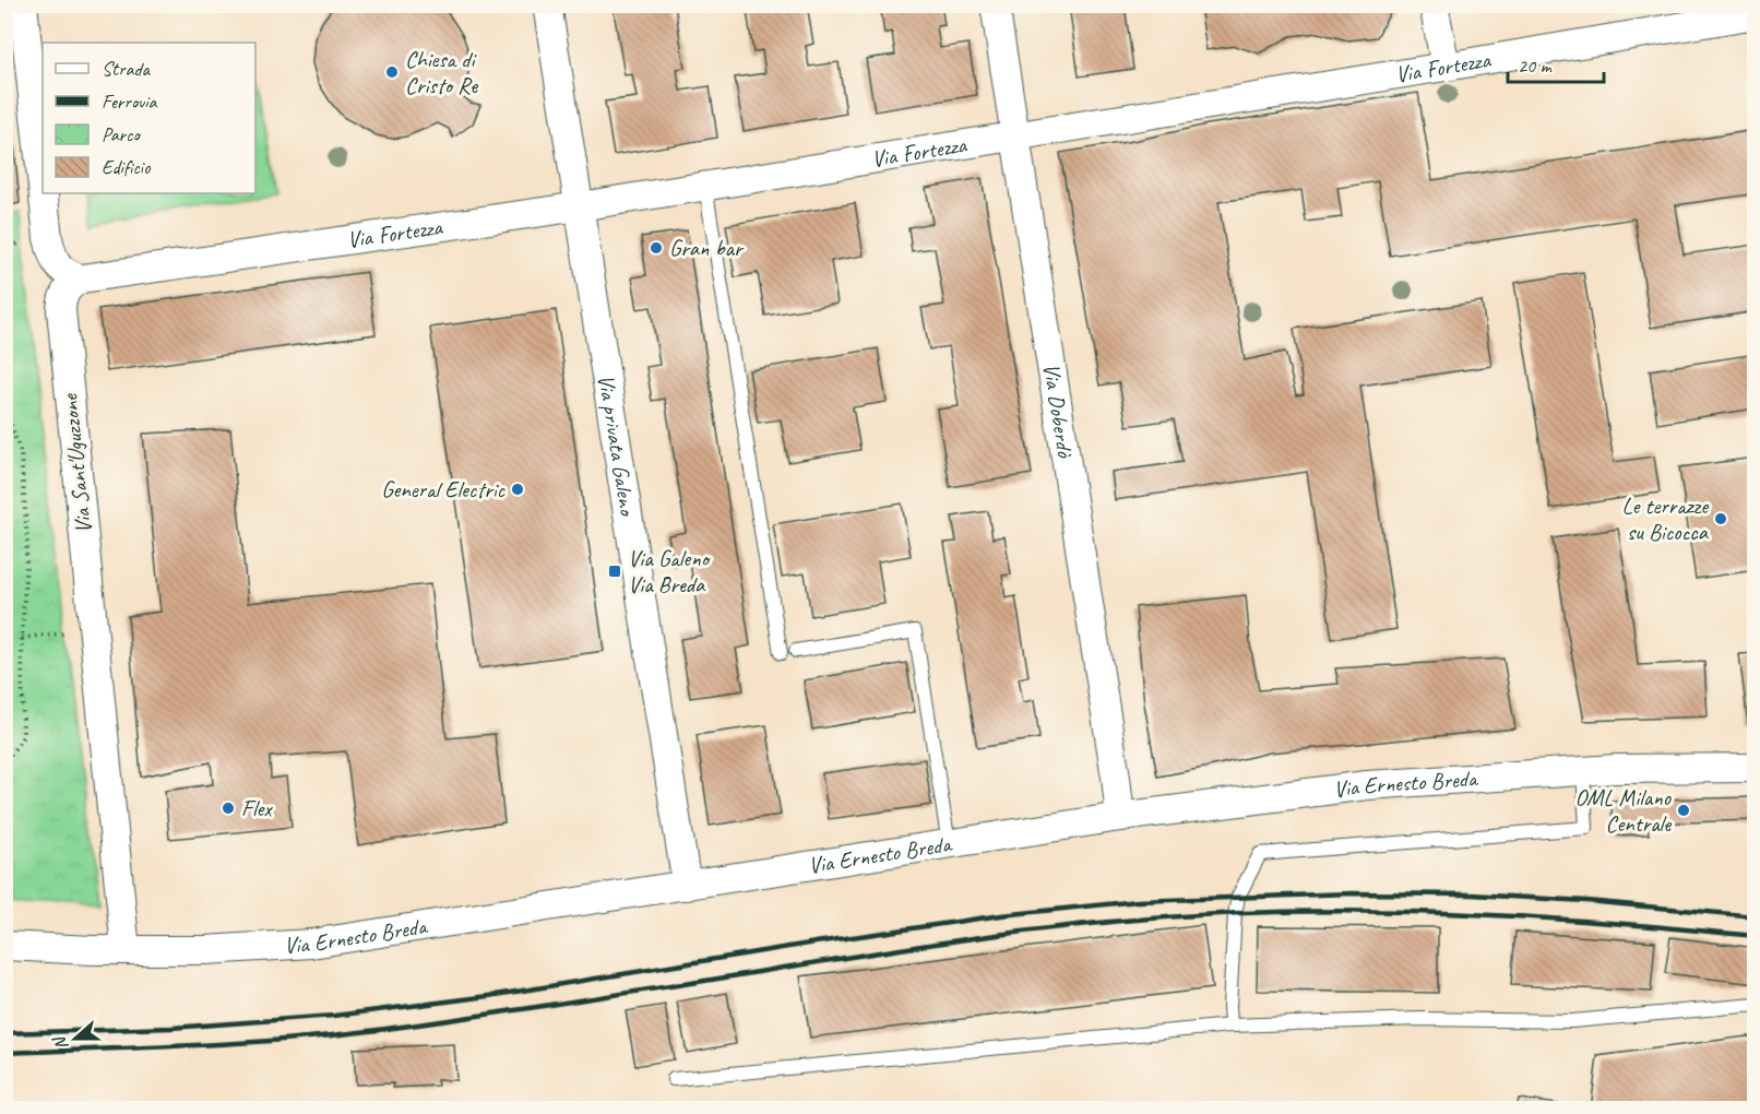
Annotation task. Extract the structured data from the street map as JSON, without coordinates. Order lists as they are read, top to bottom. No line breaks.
{"streets":{"street":["Via Fortezza","Via Doberdò","Via privata Galeno","Via Sant'Uguzzone","Via Ernesto Breda"]},"crossings":[["Via Fortezza","Via Doberdò"],["Via Fortezza","Via privata Galeno"],["Via Fortezza","Via Sant'Uguzzone"],["Via Doberdò","Via Ernesto Breda"],["Via privata Galeno","Via Ernesto Breda"],["Via Sant'Uguzzone","Via Ernesto Breda"]],"places":{"other":["Chiesa di Cristo Re","Gran bar","General Electric","Le terrazze su Bicocca","Flex","OML Milano Centrale"],"transit":["Via Galeno Via Breda"]},"legend":["Strada","Ferrovia","Parco","Edificio"],"scale_bar":"20 m","north":"left"}
